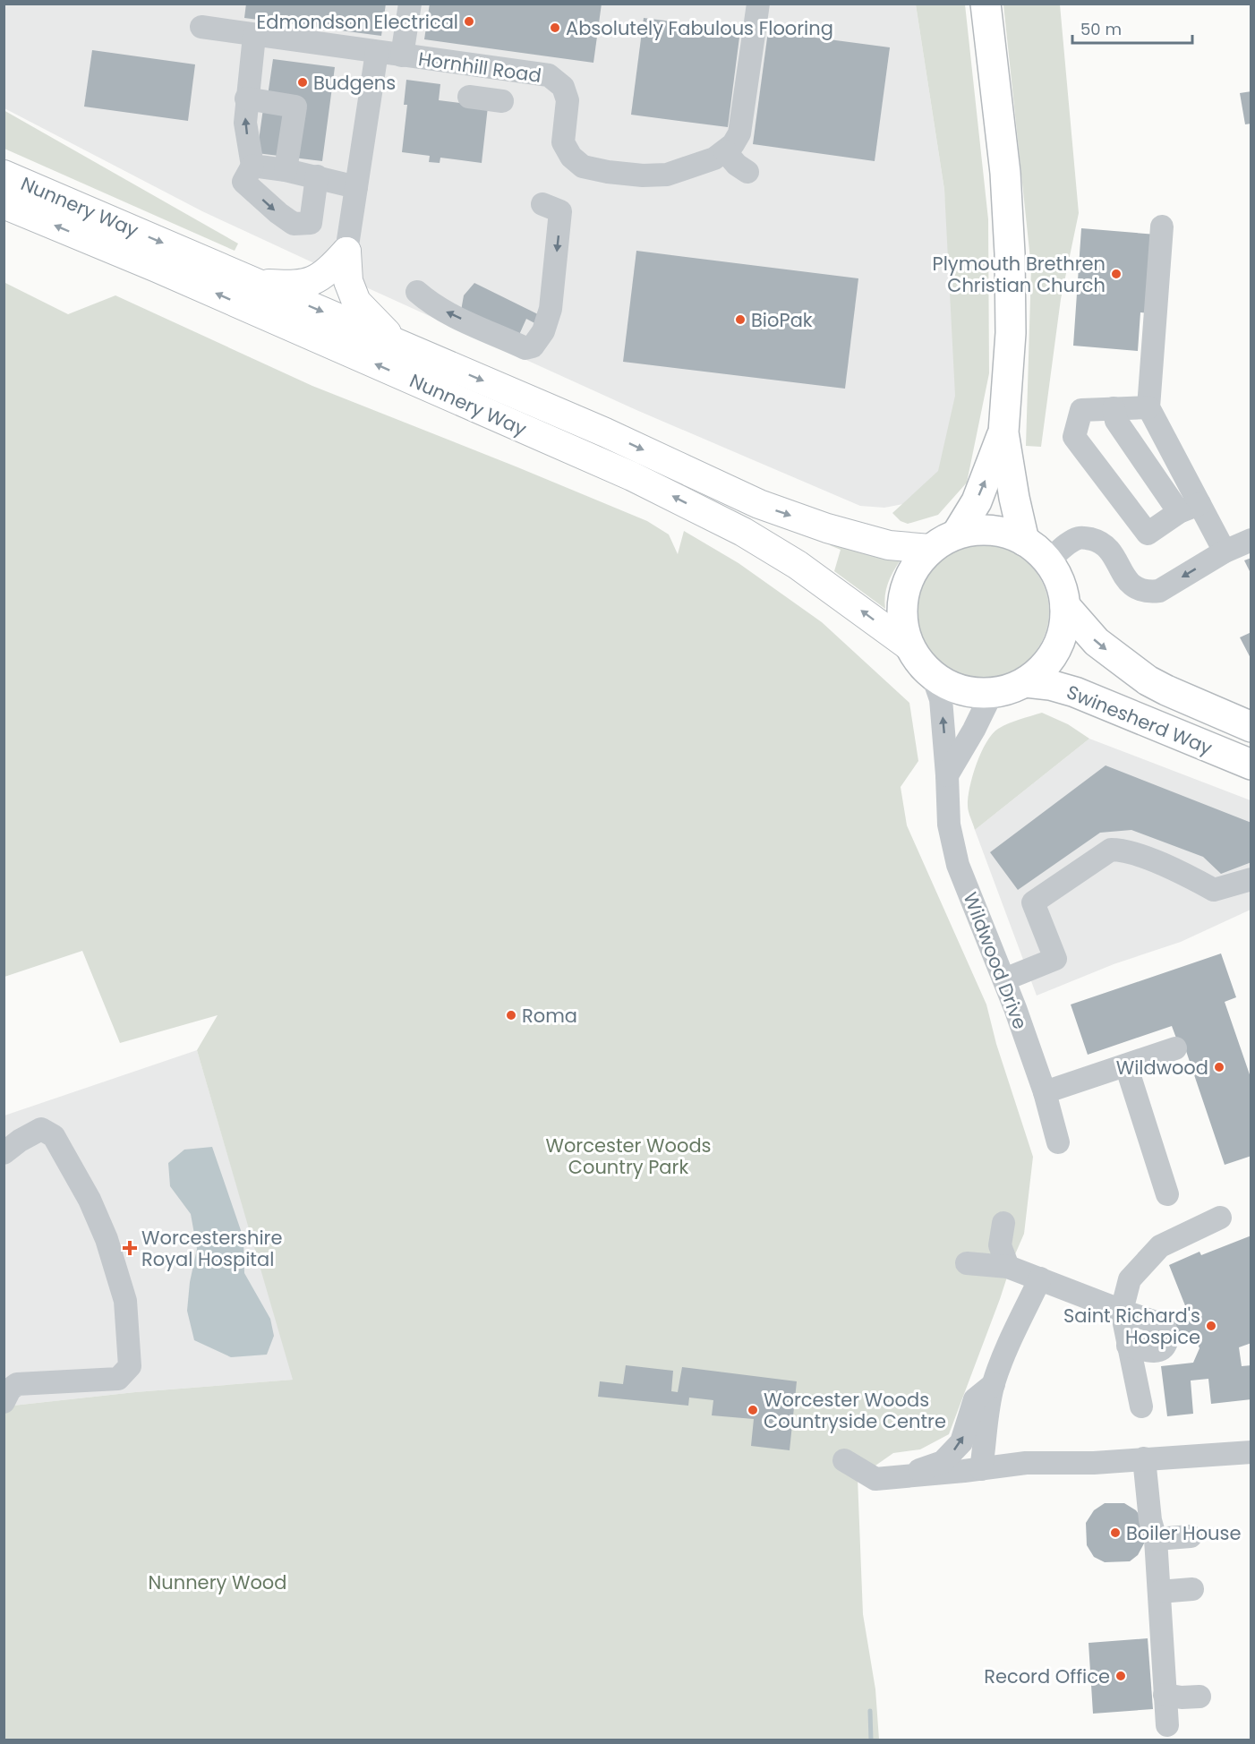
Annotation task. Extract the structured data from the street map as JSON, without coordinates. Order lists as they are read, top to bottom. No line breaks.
{"streets":{"highway":["Swinesherd Way"],"main road":["Nunnery Way"],"street":["Hornhill Road","Wildwood Drive"]},"crossings":[["Nunnery Way","Swinesherd Way"],["Nunnery Way","Wildwood Drive"],["Swinesherd Way","Wildwood Drive"]],"parks":["Worcester Woods Country Park","Nunnery Wood"],"places":{"other":["Edmondson Electrical","Absolutely Fabulous Flooring","Budgens","Plymouth Brethren Christian Church","BioPak","Roma","Wildwood","Saint Richard's Hospice","Worcester Woods Countryside Centre","Boiler House","Record Office"],"health":["Worcestershire Royal Hospital"]},"scale_bar":"50 m"}
